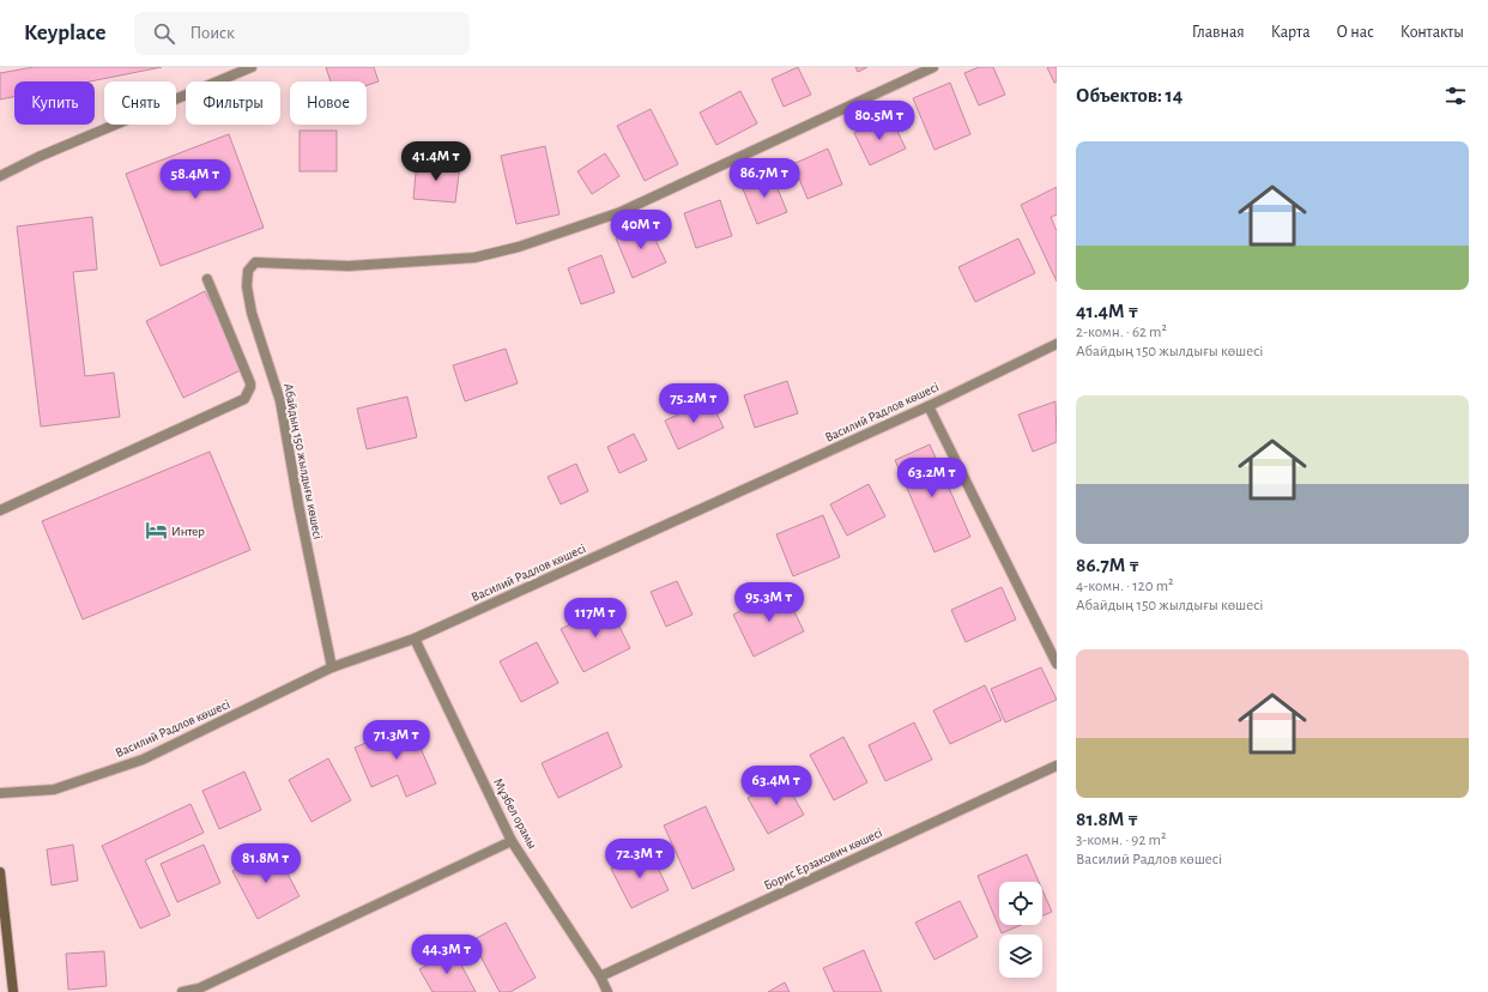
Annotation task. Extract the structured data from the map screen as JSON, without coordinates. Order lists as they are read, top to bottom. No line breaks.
{"streets":{"street":["Василий Радлов көшесі","Абайдың 150 жылдығы көшесі","Мұзбел орамы","Борис Ерзакович көшесі"]},"crossings":[["Василий Радлов көшесі","Абайдың 150 жылдығы көшесі"],["Василий Радлов көшесі","Мұзбел орамы"],["Мұзбел орамы","Борис Ерзакович көшесі"]],"places":{"hotel":["Интер"]},"page":{"header":"Keyplace","search":"Поиск","nav":["Главная","Карта","О нас","Контакты"],"heading":"Объектов: 14","chip":["Купить","Снять","Фильтры","Новое"],"price":["80.5M ₸","41.4M ₸","86.7M ₸","58.4M ₸","40M ₸","75.2M ₸","63.2M ₸","95.3M ₸","117M ₸","71.3M ₸","63.4M ₸","72.3M ₸","81.8M ₸","44.3M ₸"],"list":[{"name":"41.4M ₸","note":"2-комн. · 62 m² · Абайдың 150 жылдығы көшесі"},{"name":"86.7M ₸","note":"4-комн. · 120 m² · Абайдың 150 жылдығы көшесі"},{"name":"81.8M ₸","note":"3-комн. · 92 m² · Василий Радлов көшесі"}]}}
